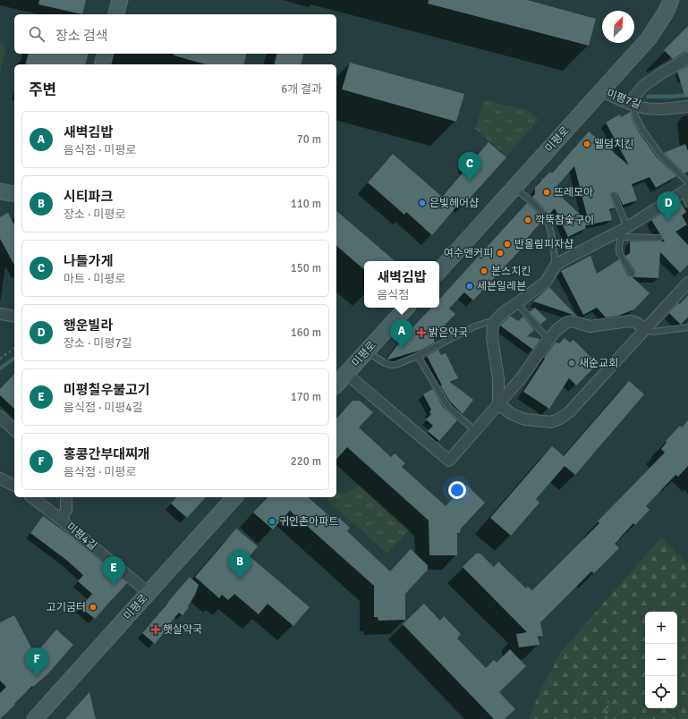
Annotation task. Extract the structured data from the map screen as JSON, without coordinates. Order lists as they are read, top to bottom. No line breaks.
{"streets":{"street":["미평7길","미평로","미평4길"]},"crossings":[["미평7길","미평로"],["미평로","미평4길"]],"places":{"other":["웰덤치킨","뜨레모아","은빛헤어샵","깍뚝참숯구이","반올림피자샵","여수앤커피","본스치킨","세븐일레븐","새순교회","귀인촌아파트","고기굼터"],"health":["밝은약국","햇살약국"]},"north":"top right","page":{"search":"장소 검색","heading":["주변","6개 결과"],"list":[{"mark":"A","name":"새벽김밥","note":"음식점 · 미평로","value":"70 m"},{"mark":"B","name":"시티파크","note":"장소 · 미평로","value":"110 m"},{"mark":"C","name":"나들가게","note":"마트 · 미평로","value":"150 m"},{"mark":"D","name":"행운빌라","note":"장소 · 미평7길","value":"160 m"},{"mark":"E","name":"미평칠우불고기","note":"음식점 · 미평4길","value":"170 m"},{"mark":"F","name":"홍콩간부대찌개","note":"음식점 · 미평로","value":"220 m"}],"pins":["C","D","A","B","E","F"],"popup":["새벽김밥","음식점"],"map_buttons":["+","−"]}}
